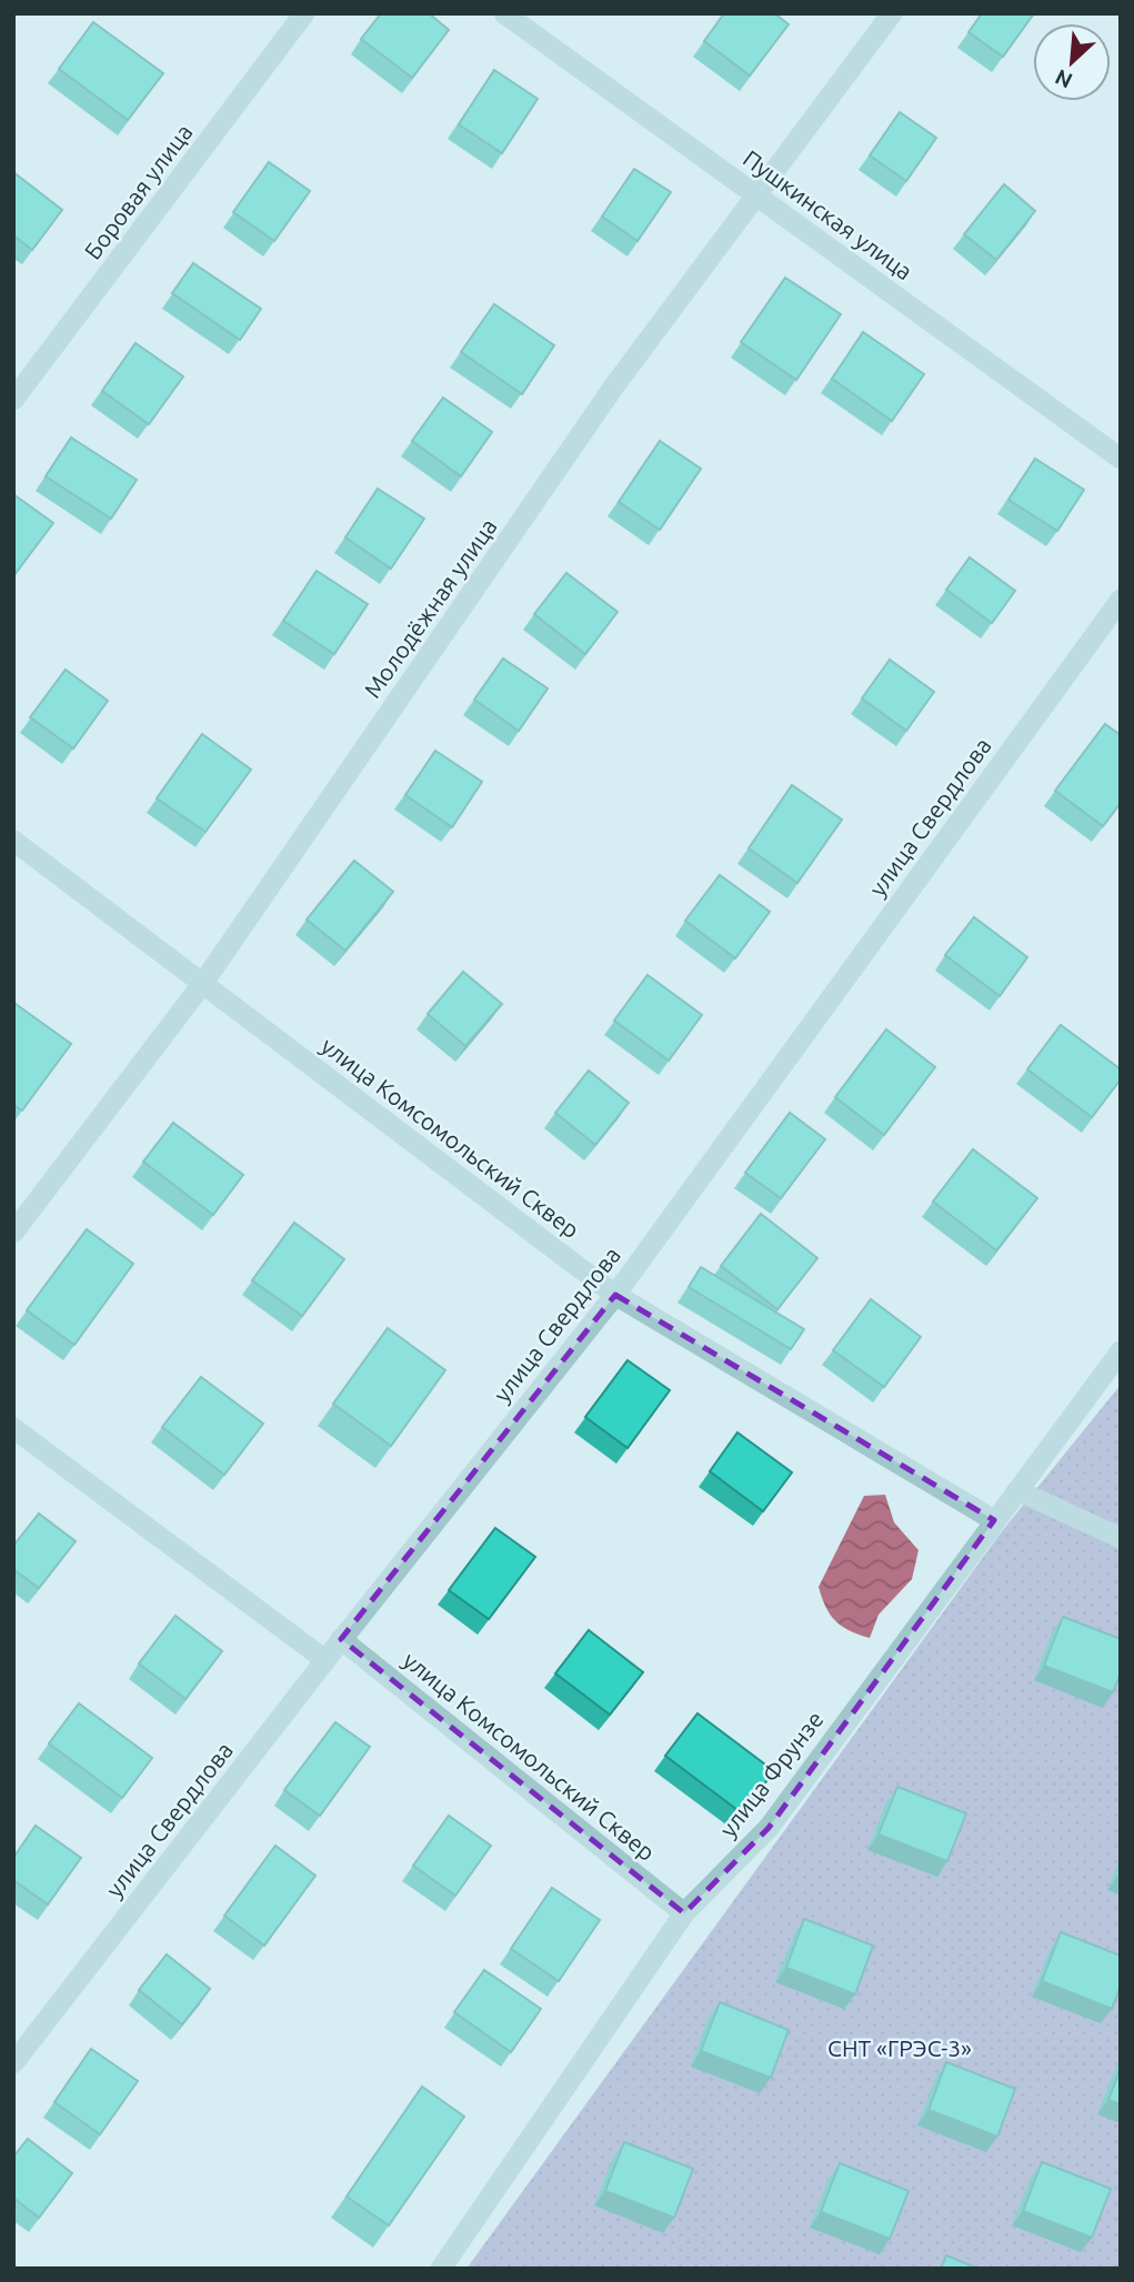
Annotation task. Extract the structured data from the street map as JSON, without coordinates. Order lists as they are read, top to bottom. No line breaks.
{"streets":{"street":["Боровая улица","Пушкинская улица","Молодёжная улица","улица Свердлова","улица Комсомольский Сквер","улица Фрунзе"]},"crossings":[["Пушкинская улица","Молодёжная улица"],["Молодёжная улица","улица Комсомольский Сквер"],["улица Свердлова","улица Комсомольский Сквер"],["улица Комсомольский Сквер","улица Фрунзе"]],"parks":["СНТ «ГРЭС-3»"],"north":"bottom left"}
